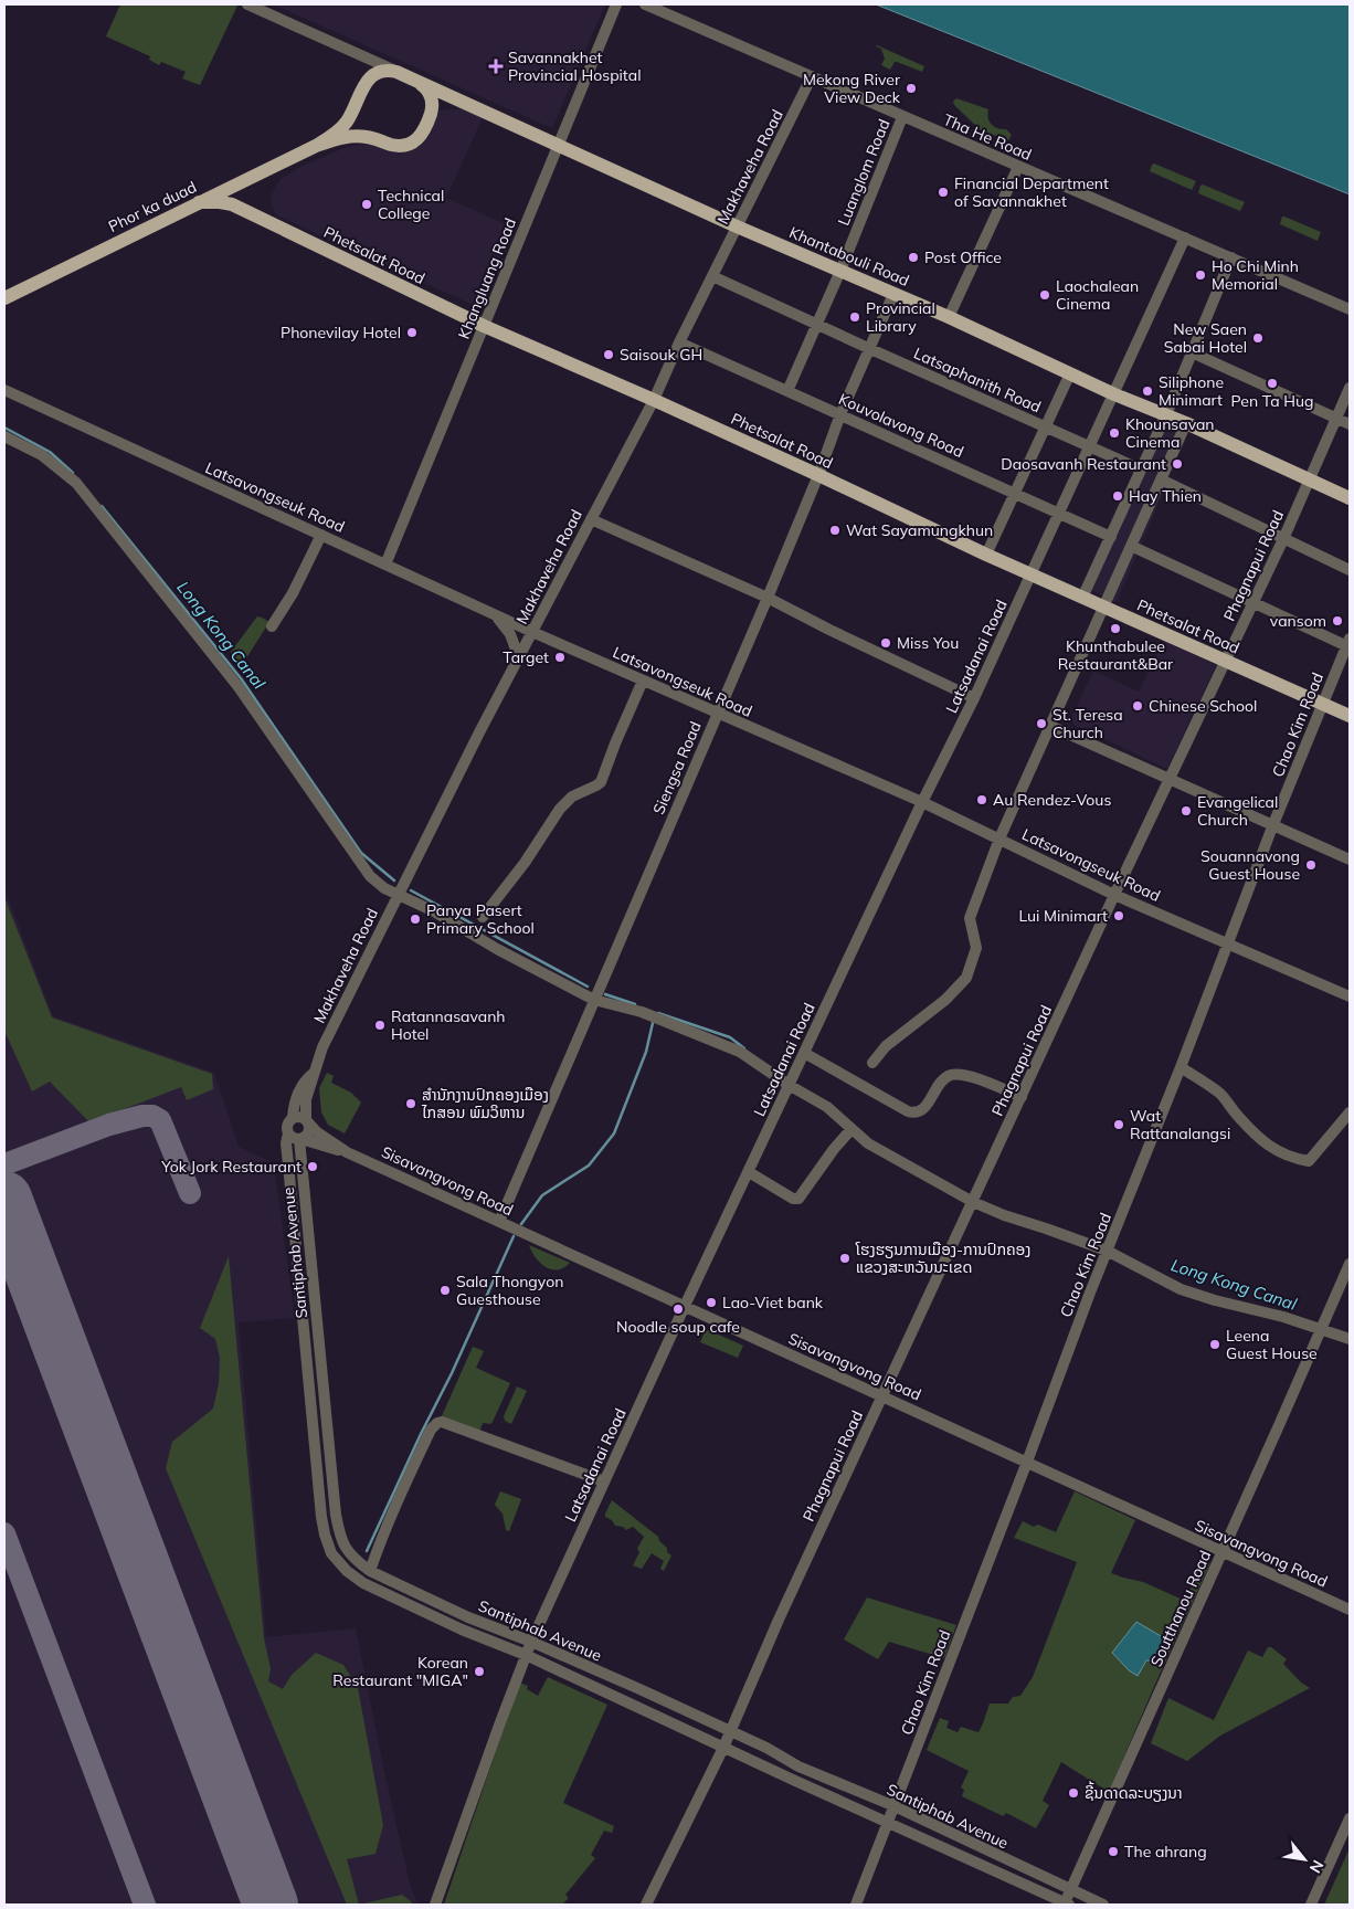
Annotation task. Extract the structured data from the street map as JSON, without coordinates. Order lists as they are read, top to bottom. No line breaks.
{"streets":{"main road":["Phor ka duad","Phetsalat Road","Khantabouli Road"],"street":["Tha He Road","Makhaveha Road","Luanglom Road","Khangluang Road","Latsaphanith Road","Kouvolavong Road","Latsavongseuk Road","Phagnapui Road","Latsadanai Road","Chao Kim Road","Siengsa Road","Sisavangvong Road","Santiphab Avenue","Soutthanou Road"]},"crossings":[["Tha He Road","Makhaveha Road"],["Tha He Road","Luanglom Road"],["Tha He Road","Latsadanai Road"],["Makhaveha Road","Phetsalat Road"],["Makhaveha Road","Khantabouli Road"],["Makhaveha Road","Latsaphanith Road"],["Makhaveha Road","Kouvolavong Road"],["Makhaveha Road","Latsavongseuk Road"],["Luanglom Road","Khantabouli Road"],["Luanglom Road","Latsaphanith Road"],["Luanglom Road","Kouvolavong Road"],["Phor ka duad","Phetsalat Road"],["Phetsalat Road","Khangluang Road"],["Phetsalat Road","Phagnapui Road"],["Phetsalat Road","Latsadanai Road"],["Phetsalat Road","Chao Kim Road"],["Phetsalat Road","Siengsa Road"],["Khantabouli Road","Khangluang Road"],["Khantabouli Road","Phagnapui Road"],["Khantabouli Road","Latsadanai Road"],["Khantabouli Road","Siengsa Road"],["Khangluang Road","Latsavongseuk Road"],["Latsaphanith Road","Latsadanai Road"],["Latsaphanith Road","Siengsa Road"],["Kouvolavong Road","Latsadanai Road"],["Kouvolavong Road","Siengsa Road"],["Latsavongseuk Road","Phagnapui Road"],["Latsavongseuk Road","Latsadanai Road"],["Latsavongseuk Road","Chao Kim Road"],["Latsavongseuk Road","Siengsa Road"],["Phagnapui Road","Sisavangvong Road"],["Phagnapui Road","Santiphab Avenue"],["Latsadanai Road","Sisavangvong Road"],["Latsadanai Road","Santiphab Avenue"],["Chao Kim Road","Sisavangvong Road"],["Chao Kim Road","Santiphab Avenue"],["Siengsa Road","Sisavangvong Road"],["Sisavangvong Road","Soutthanou Road"],["Santiphab Avenue","Soutthanou Road"]],"water":["Long Kong Canal"],"places":{"health":["Savannakhet Provincial Hospital"],"other":["Mekong River View Deck","Financial Department of Savannakhet","Technical College","Post Office","Ho Chi Minh Memorial","Laochalean Cinema","Provincial Library","Phonevilay Hotel","New Saen Sabai Hotel","Saisouk GH","Pen Ta Hug","Siliphone Minimart","Khounsavan Cinema","Daosavanh Restaurant","Hay Thien","Wat Sayamungkhun","vansom","Khunthabulee Restaurant&Bar","Miss You","Target","Chinese School","St. Teresa Church","Au Rendez-Vous","Evangelical Church","Souannavong Guest House","Lui Minimart","Panya Pasert Primary School","Ratannasavanh Hotel","ສຳນັກງານປົກຄອງເມືອງ ໄກສອນ ພົມວິຫານ","Wat Rattanalangsi","Yok Jork Restaurant","ໂຮງຮຽນການເມືອງ-ການປົກຄອງ ແຂວງສະຫວັນນະເຂດ","Sala Thongyon Guesthouse","Lao-Viet bank","Noodle soup cafe","Leena Guest House","Korean Restaurant \"MIGA\"","ຊີ້ນດາດລະບຽງນາ","The ahrang"]},"north":"bottom right"}
